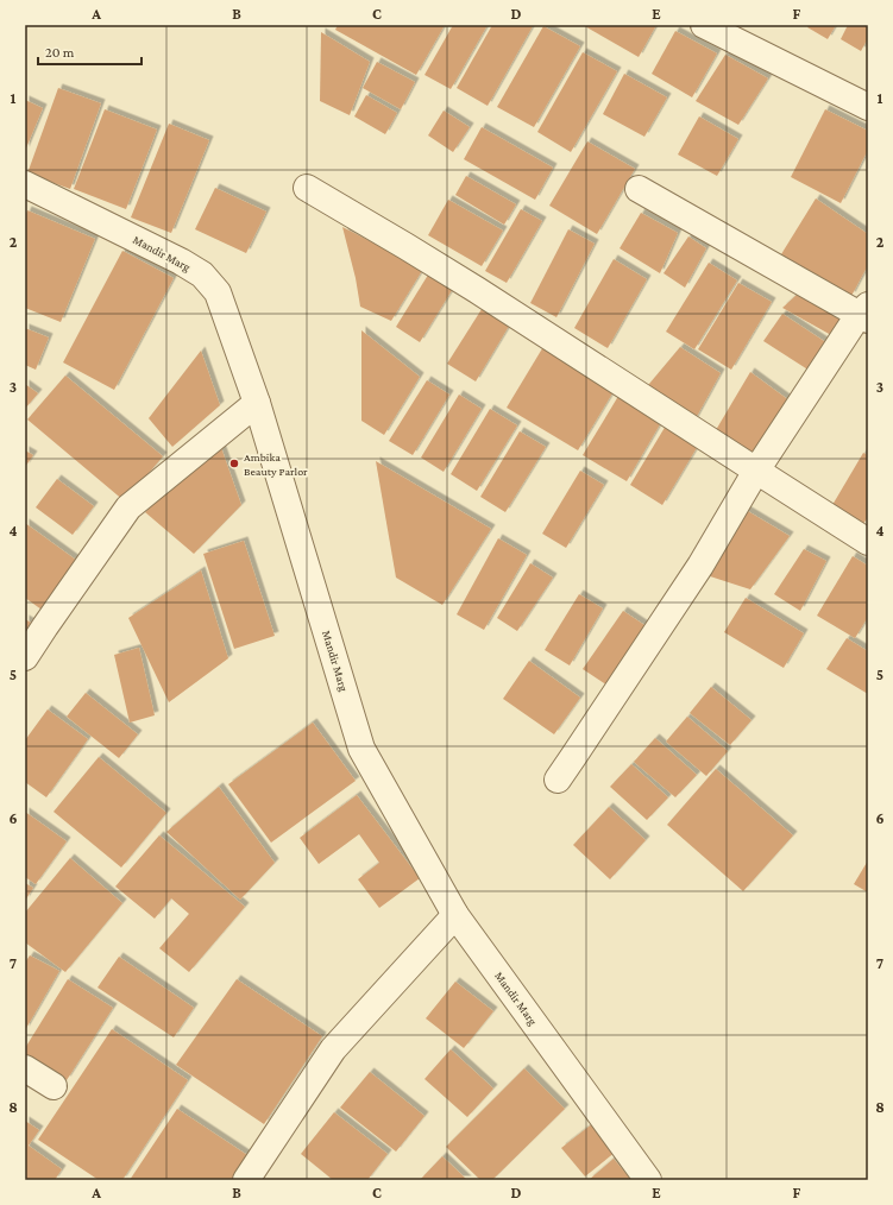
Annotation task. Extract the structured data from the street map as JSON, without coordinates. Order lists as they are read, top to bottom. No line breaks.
{"streets":{"street":["Mandir Marg"]},"places":["Ambika Beauty Parlor"],"scale_bar":"20 m","grid":{"columns":["A","B","C","D","E","F"],"rows":["1","2","3","4","5","6","7","8"]}}
